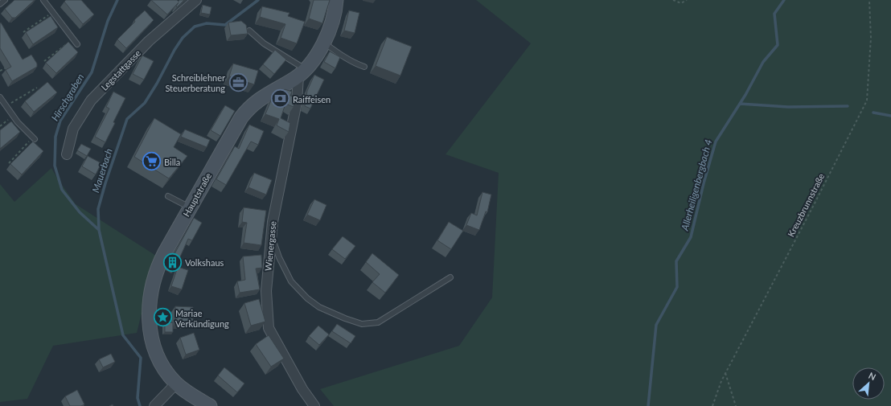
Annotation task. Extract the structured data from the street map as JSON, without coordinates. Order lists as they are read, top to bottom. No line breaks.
{"streets":{"main road":["Hauptstraße"],"street":["Legstattgasse","Wienergasse"],"path":["Kreuzbrunnstraße"]},"crossings":[["Hauptstraße","Wienergasse"]],"water":["Hirschgraben","Mauerbach","Allerheiligenbergbach 4"],"places":{"office":["Schreiblehner Steuerberatung"],"bank":["Raiffeisen"],"supermarket":["Billa"],"building":["Volkshaus"],"place":["Mariae Verkündigung"]},"north":"top right"}
